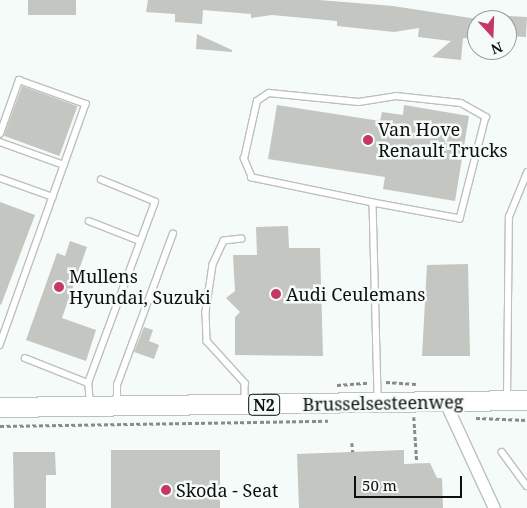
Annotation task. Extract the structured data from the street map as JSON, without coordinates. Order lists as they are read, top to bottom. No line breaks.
{"streets":{"main road":["Brusselsesteenweg","N2"]},"places":["Van Hove Renault Trucks","Mullens Hyundai, Suzuki","Audi Ceulemans","Skoda - Seat"],"scale_bar":"50 m","north":"bottom"}
